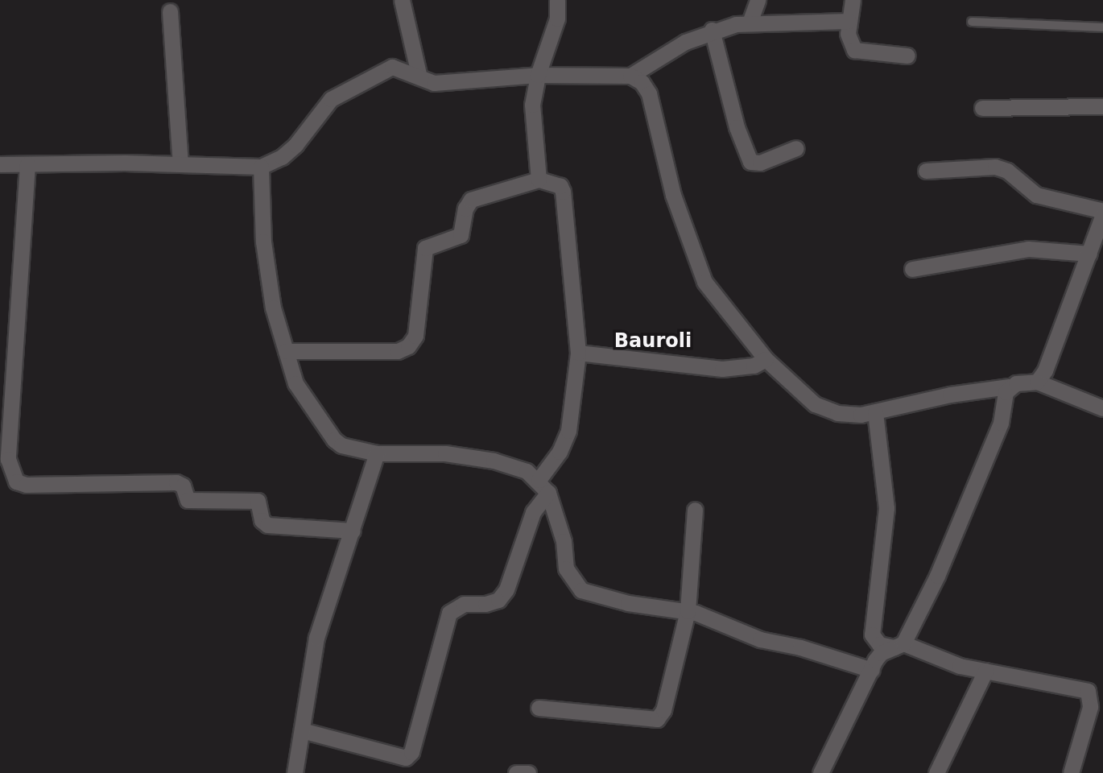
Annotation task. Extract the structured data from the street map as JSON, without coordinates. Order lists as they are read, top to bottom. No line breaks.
{"districts":["Bauroli"]}
